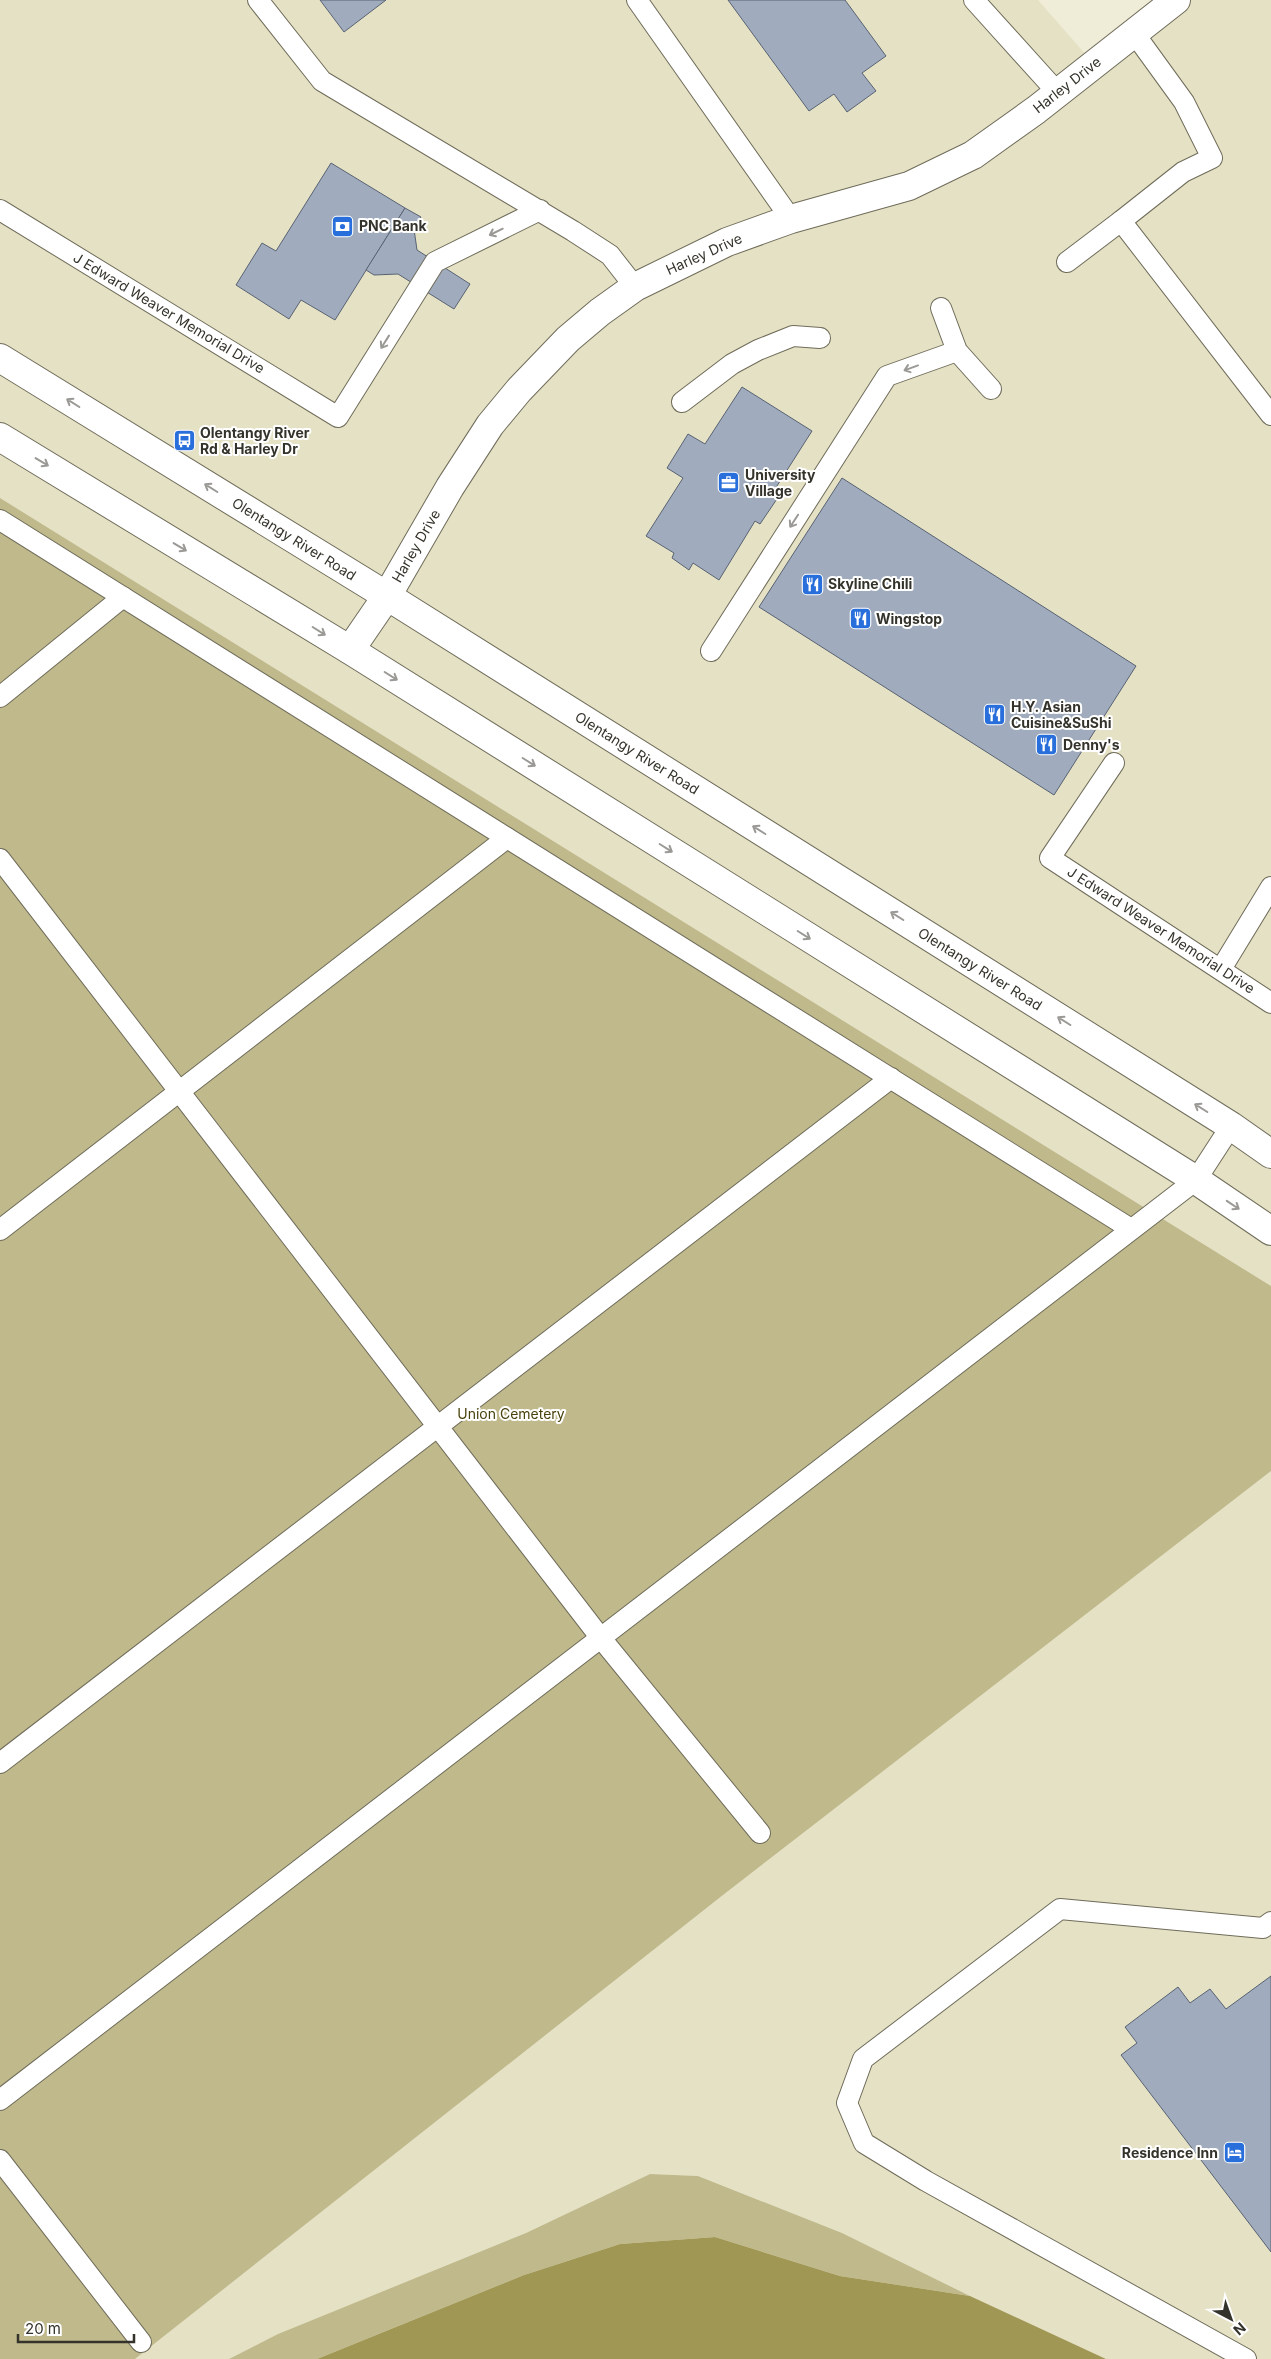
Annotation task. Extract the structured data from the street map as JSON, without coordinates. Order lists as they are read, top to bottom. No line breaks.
{"streets":{"main road":["Harley Drive","Olentangy River Road"],"lane":["J Edward Weaver Memorial Drive"]},"crossings":[["Harley Drive","Olentangy River Road"]],"parks":["Union Cemetery"],"places":{"bank":["PNC Bank"],"bus stop":["Olentangy River Rd & Harley Dr"],"office":["University Village"],"restaurant":["Skyline Chili","Wingstop","H.Y. Asian Cuisine&SuShi","Denny's"],"hotel":["Residence Inn"]},"scale_bar":"20 m","north":"bottom right"}
